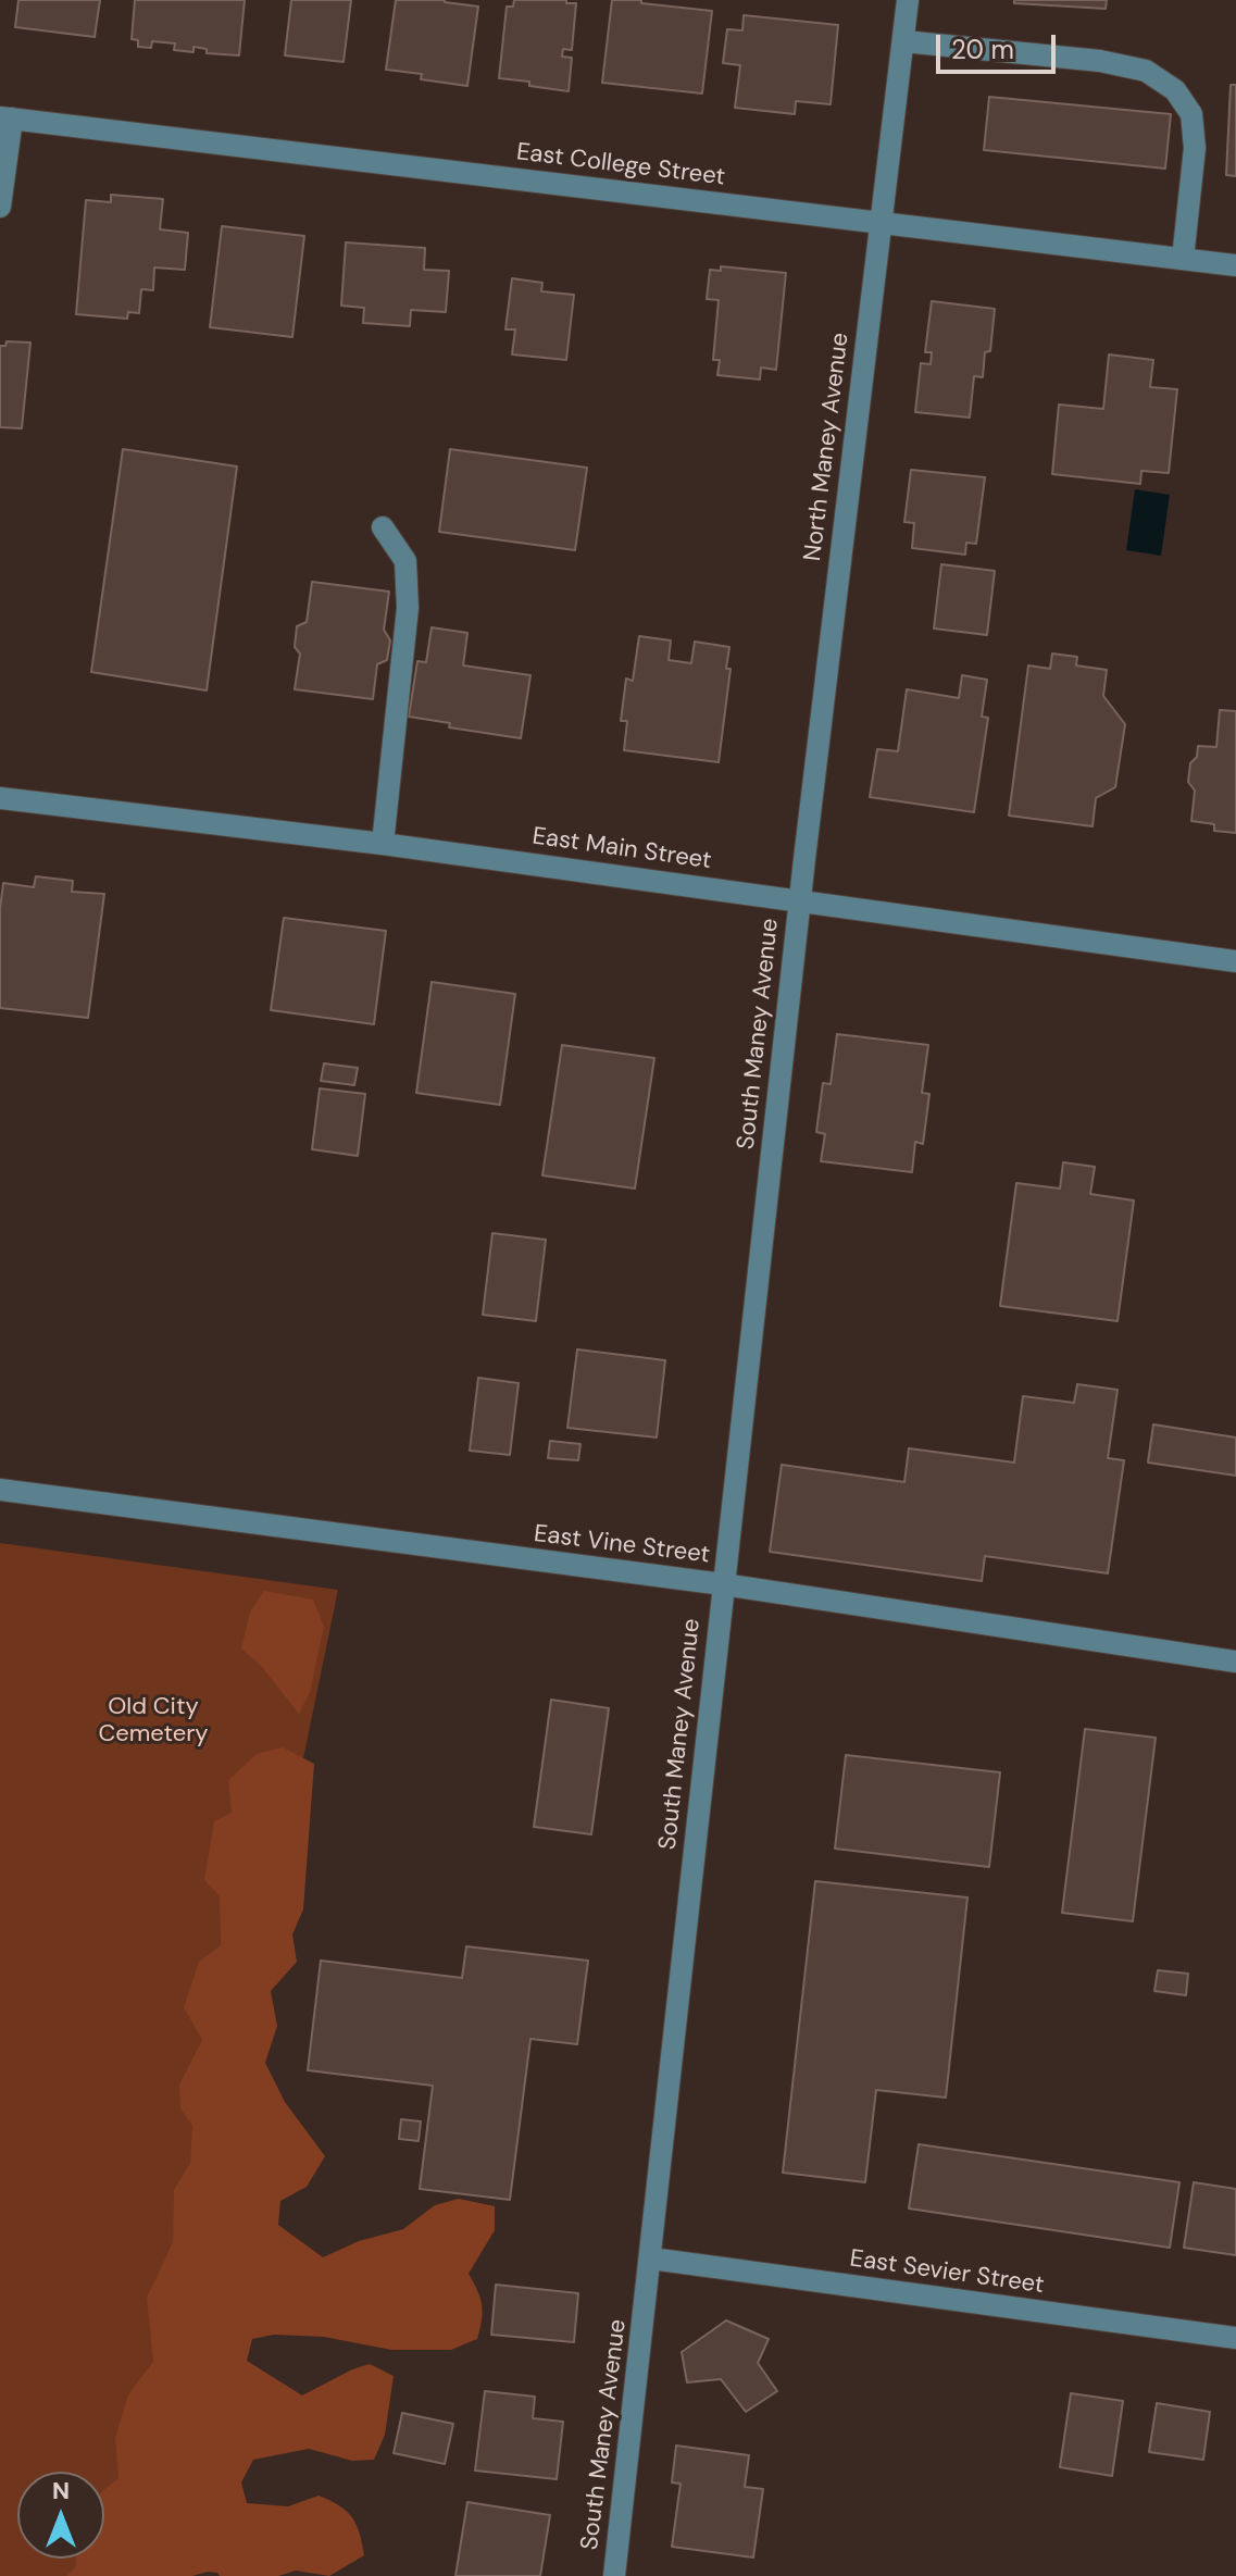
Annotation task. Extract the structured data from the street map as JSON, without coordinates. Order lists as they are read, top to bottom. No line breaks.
{"streets":{"street":["East College Street","North Maney Avenue","East Main Street","South Maney Avenue","East Vine Street","East Sevier Street"]},"crossings":[["East College Street","North Maney Avenue"],["North Maney Avenue","East Main Street"],["North Maney Avenue","South Maney Avenue"],["East Main Street","South Maney Avenue"],["South Maney Avenue","East Vine Street"],["South Maney Avenue","East Sevier Street"]],"parks":["Old City Cemetery"],"scale_bar":"20 m","north":"top"}
